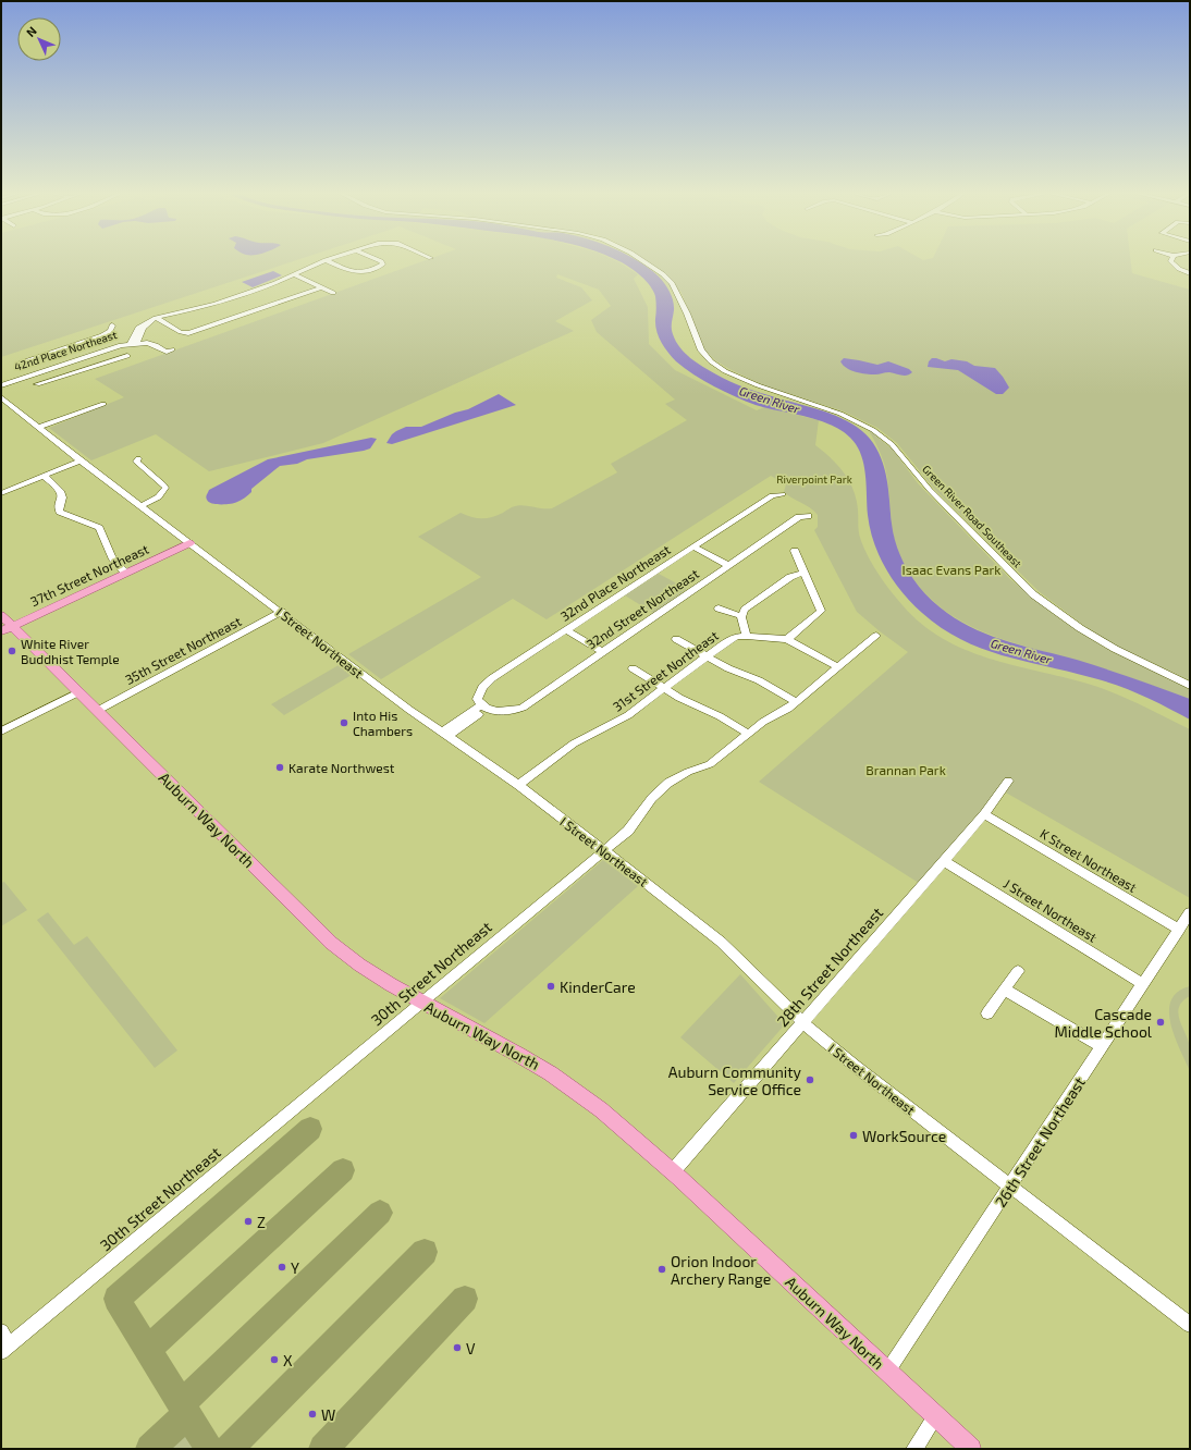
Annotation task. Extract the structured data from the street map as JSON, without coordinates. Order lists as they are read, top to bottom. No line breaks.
{"streets":{"main road":["37th Street Northeast","Auburn Way North"],"street":["42nd Place Northeast","Green River Road Southeast","32nd Place Northeast","32nd Street Northeast","I Street Northeast","35th Street Northeast","31st Street Northeast","K Street Northeast","J Street Northeast","28th Street Northeast","30th Street Northeast","26th Street Northeast"]},"crossings":[["37th Street Northeast","I Street Northeast"],["37th Street Northeast","Auburn Way North"],["32nd Place Northeast","32nd Street Northeast"],["I Street Northeast","35th Street Northeast"],["I Street Northeast","31st Street Northeast"],["I Street Northeast","28th Street Northeast"],["I Street Northeast","30th Street Northeast"],["I Street Northeast","26th Street Northeast"],["35th Street Northeast","Auburn Way North"],["Auburn Way North","28th Street Northeast"],["Auburn Way North","30th Street Northeast"],["Auburn Way North","26th Street Northeast"],["K Street Northeast","28th Street Northeast"],["K Street Northeast","26th Street Northeast"],["J Street Northeast","28th Street Northeast"],["J Street Northeast","26th Street Northeast"]],"water":["Green River"],"parks":["Riverpoint Park","Isaac Evans Park","Brannan Park"],"places":["White River Buddhist Temple","Into His Chambers","Karate Northwest","KinderCare","Cascade Middle School","Auburn Community Service Office","WorkSource","Z","Y","Orion Indoor Archery Range","V","X","W"],"north":"top left"}
